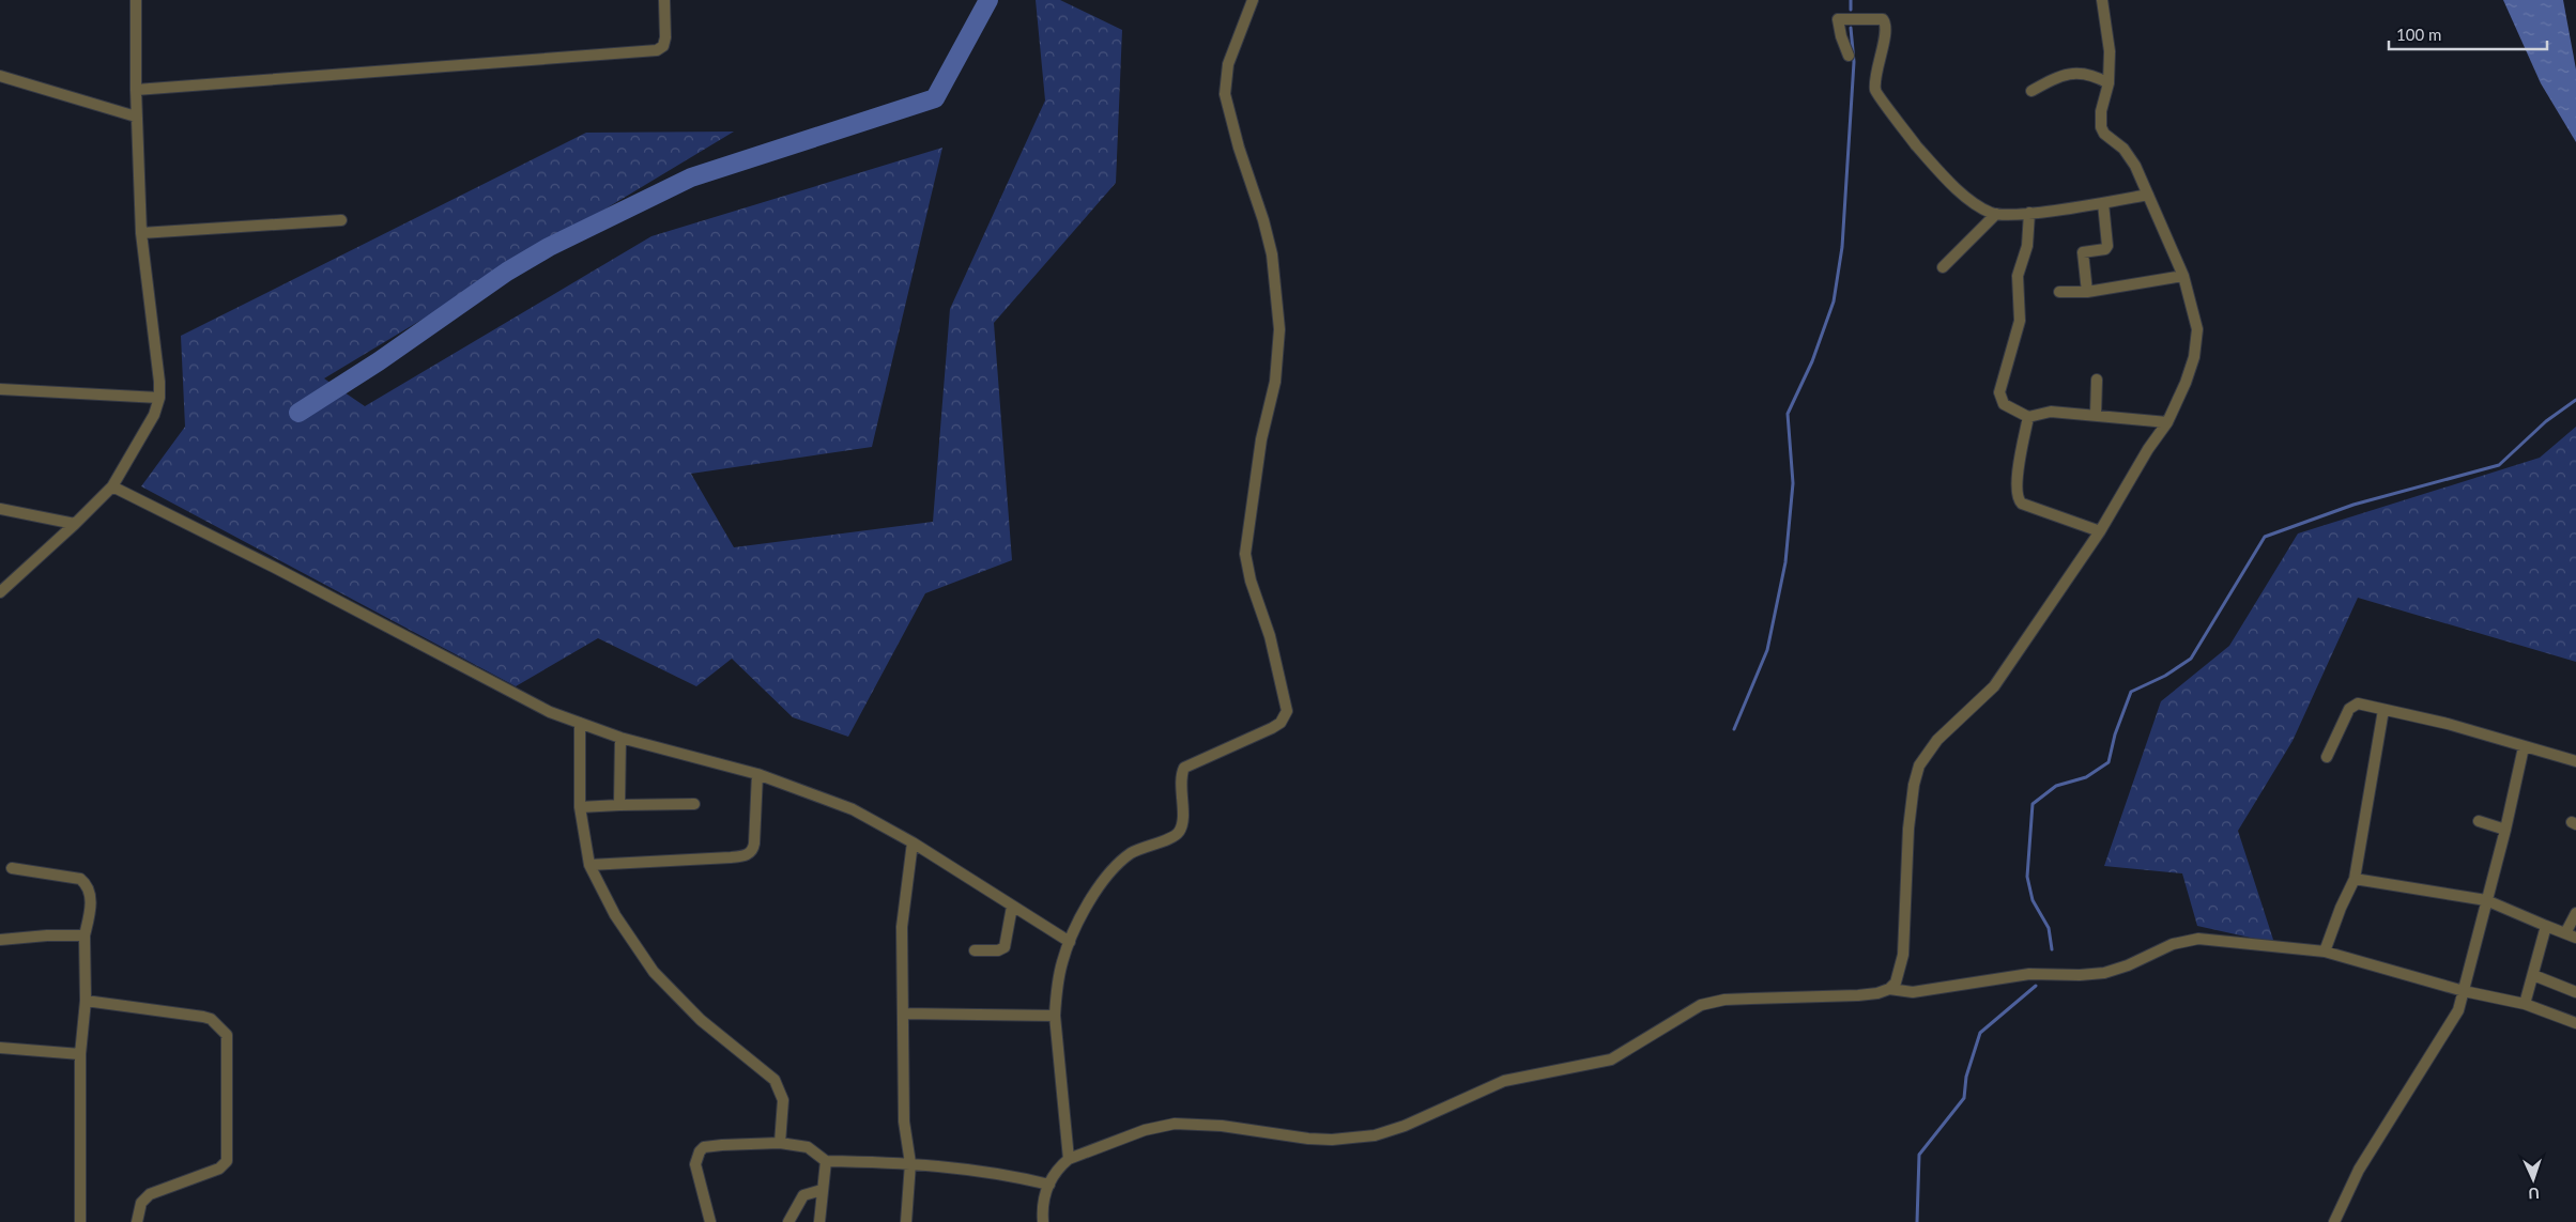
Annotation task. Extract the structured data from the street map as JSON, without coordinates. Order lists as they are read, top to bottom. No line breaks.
{"scale_bar":"100 m","north":"bottom"}
